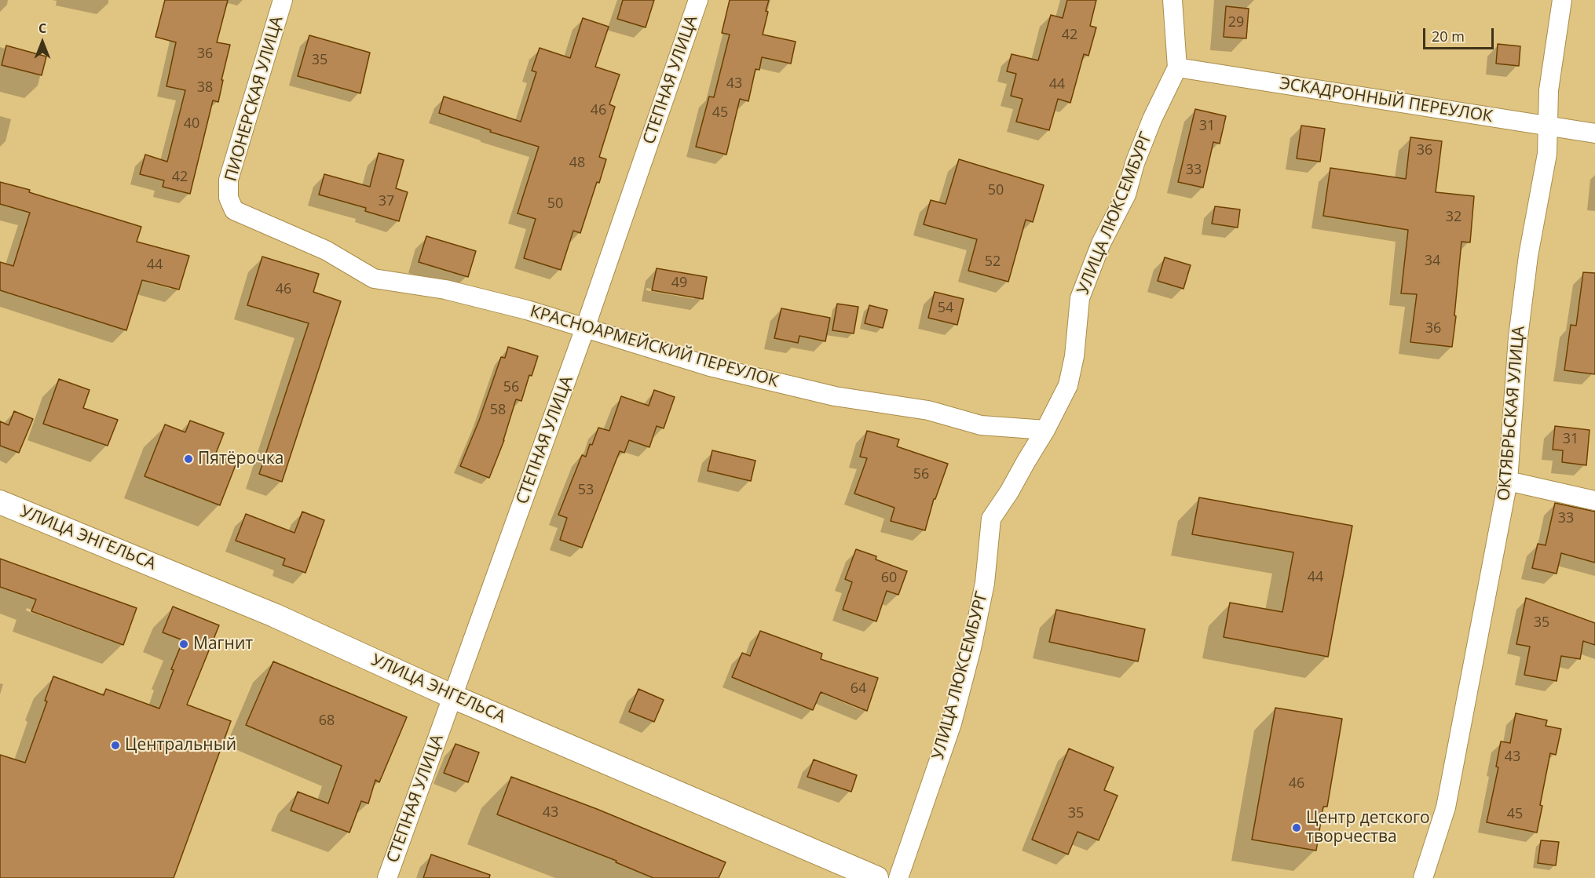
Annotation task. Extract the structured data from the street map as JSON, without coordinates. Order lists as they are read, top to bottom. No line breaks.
{"streets":{"street":["СТЕПНАЯ УЛИЦА","ПИОНЕРСКАЯ УЛИЦА","ЭСКАДРОННЫЙ ПЕРЕУЛОК","УЛИЦА ЛЮКСЕМБУРГ","КРАСНОАРМЕЙСКИЙ ПЕРЕУЛОК","ОКТЯБРЬСКАЯ УЛИЦА","УЛИЦА ЭНГЕЛЬСА"]},"crossings":[["СТЕПНАЯ УЛИЦА","КРАСНОАРМЕЙСКИЙ ПЕРЕУЛОК"],["СТЕПНАЯ УЛИЦА","УЛИЦА ЭНГЕЛЬСА"],["ПИОНЕРСКАЯ УЛИЦА","КРАСНОАРМЕЙСКИЙ ПЕРЕУЛОК"],["ЭСКАДРОННЫЙ ПЕРЕУЛОК","УЛИЦА ЛЮКСЕМБУРГ"],["ЭСКАДРОННЫЙ ПЕРЕУЛОК","ОКТЯБРЬСКАЯ УЛИЦА"],["УЛИЦА ЛЮКСЕМБУРГ","КРАСНОАРМЕЙСКИЙ ПЕРЕУЛОК"]],"places":["Пятёрочка","Магнит","Центральный","Центр детского творчества"],"house_numbers":["29","42","36","35","43","44","38","46","45","40","31","36","48","33","42","50","37","50","32","34","52","44","49","46","54","36","56","58","31","56","53","33","44","60","35","64","68","43","46","43","35","45"],"scale_bar":"20 m","north":"top"}
